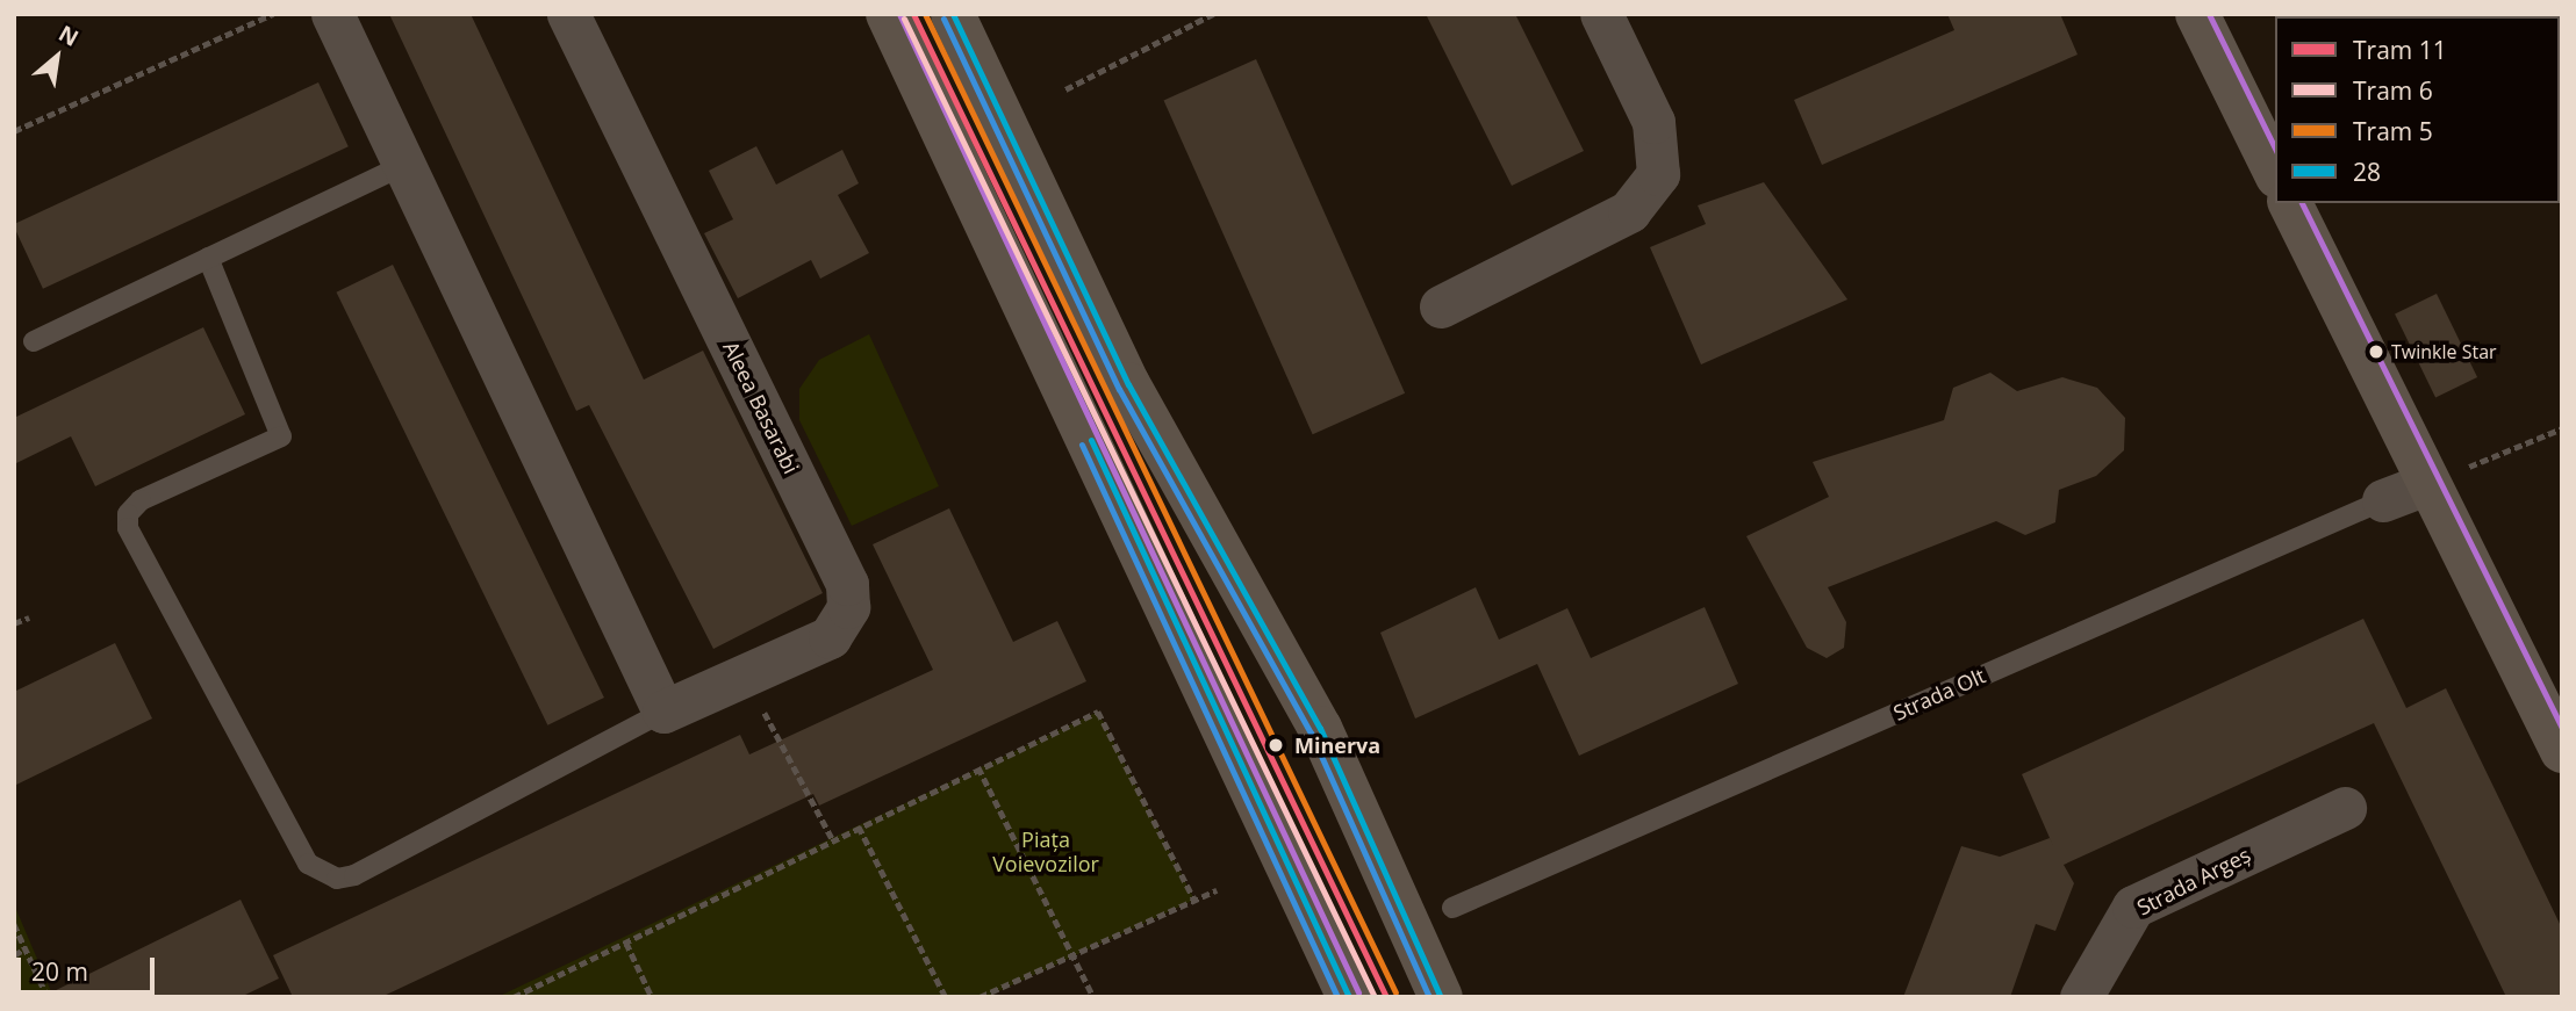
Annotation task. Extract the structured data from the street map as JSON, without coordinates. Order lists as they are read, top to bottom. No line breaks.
{"streets":{"street":["Aleea Basarabi","Strada Olt","Strada Argeș"]},"parks":["Piața Voievozilor"],"places":["Twinkle Star","Minerva"],"lines":["tram line 11","tram line 5","transit line 28","tram line 6"],"legend":["Tram 11","Tram 6","Tram 5","28"],"scale_bar":"20 m","north":"top right"}
